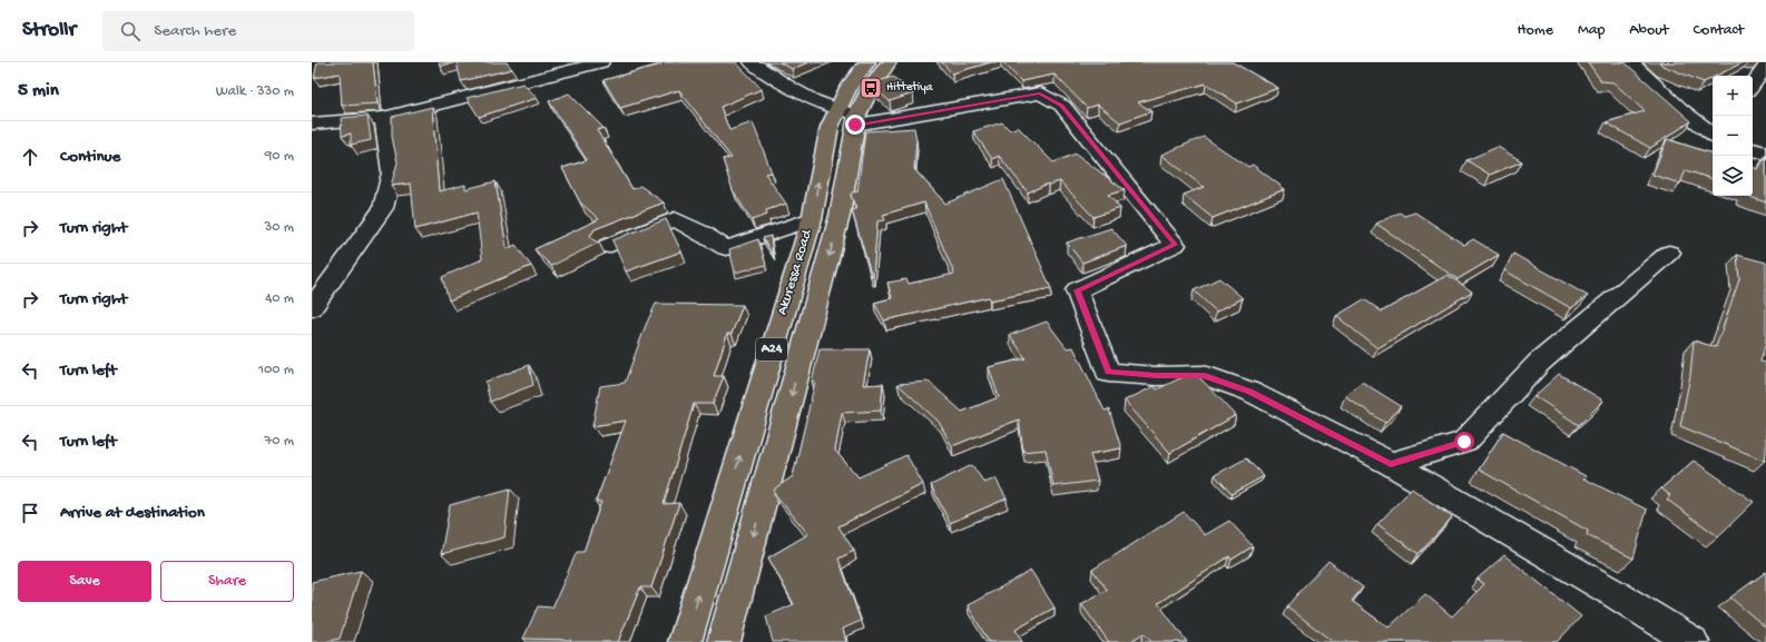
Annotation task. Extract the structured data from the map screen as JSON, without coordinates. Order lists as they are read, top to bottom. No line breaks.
{"streets":{"highway":["Akuressa Road","A24"]},"places":{"bus stop":["Hittetiya"]},"page":{"header":"Strollr","search":"Search here","nav":["Home","Map","About","Contact"],"heading":["5 min","Walk · 330 m"],"map_buttons":["+","−"],"list":[["Continue","90 m"],["Turn right","30 m"],["Turn right","40 m"],["Turn left","100 m"],["Turn left","70 m"],"Arrive at destination"],"buttons":["Save","Share"]}}
